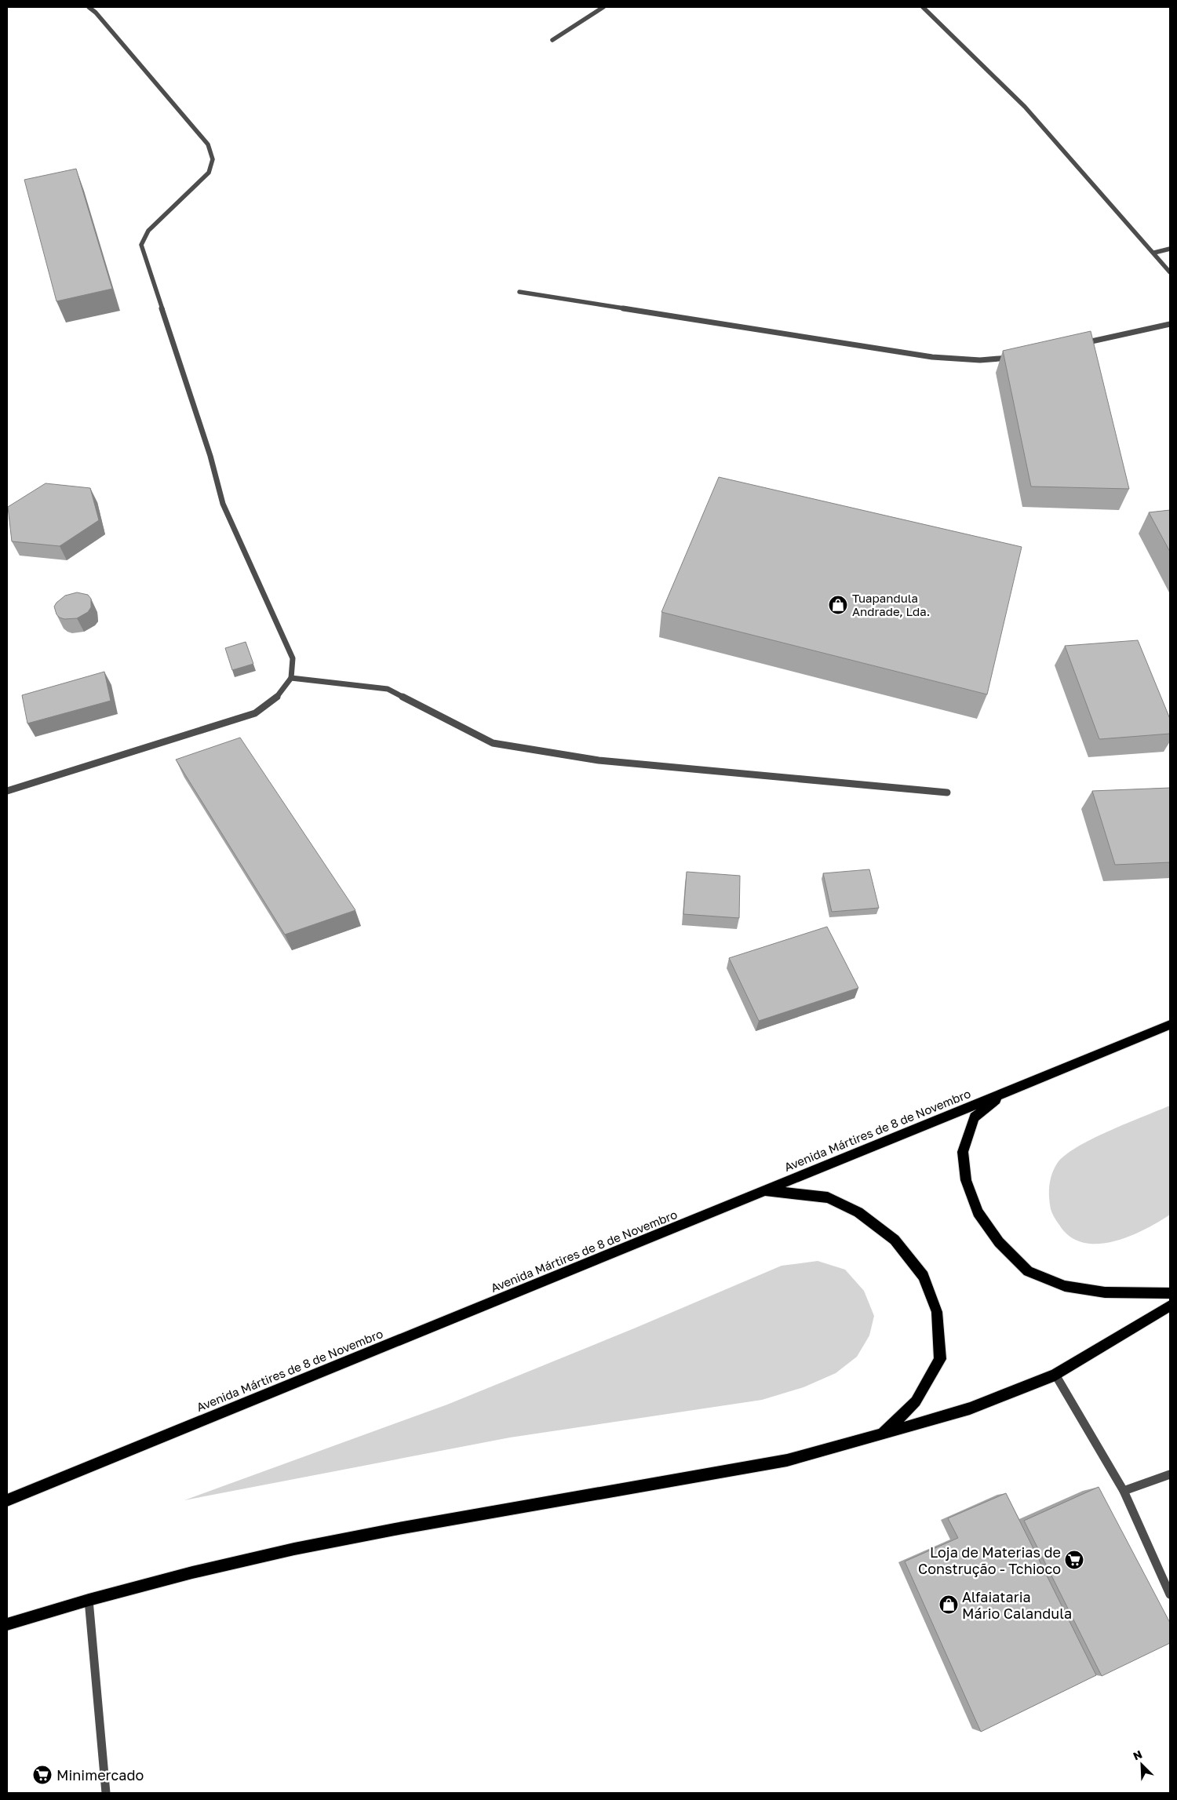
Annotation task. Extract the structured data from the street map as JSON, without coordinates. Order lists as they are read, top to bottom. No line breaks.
{"streets":{"main road":["Avenida Mártires de 8 de Novembro"]},"places":{"shop":["Tuapandula Andrade, Lda.","Alfaiataria Mário Calandula"],"supermarket":["Loja de Materias de Construção - Tchioco","Minimercado"]},"north":"top left"}
